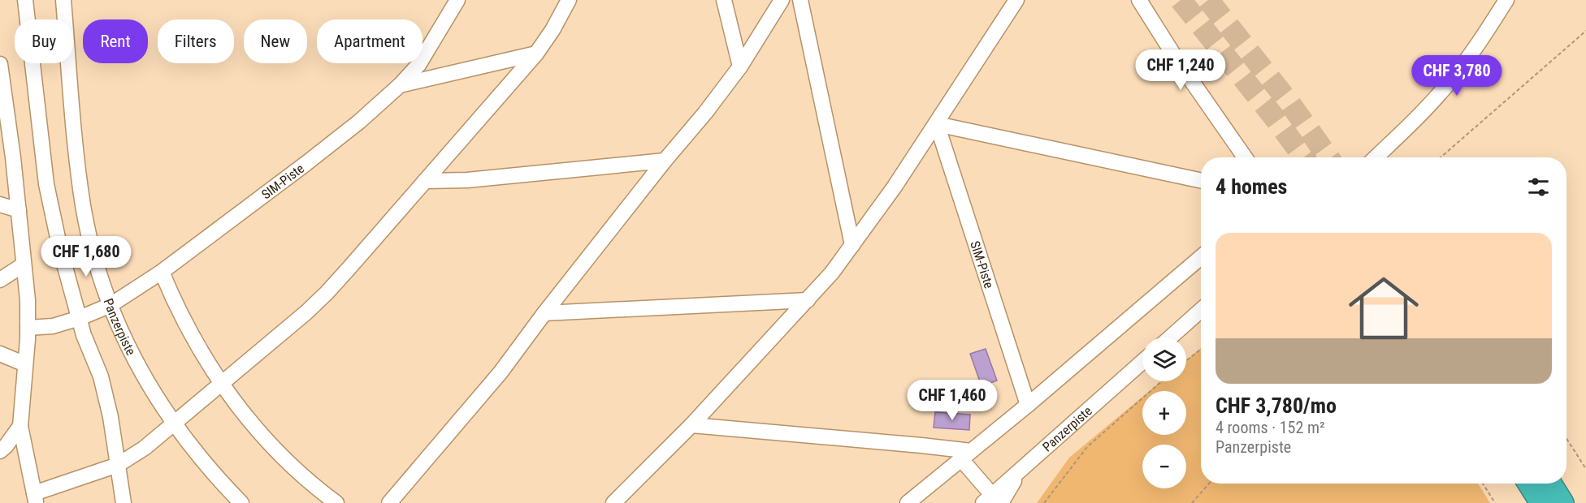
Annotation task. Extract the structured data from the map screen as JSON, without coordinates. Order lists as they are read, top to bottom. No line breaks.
{"streets":{"street":["SIM-Piste","Panzerpiste"]},"crossings":[["SIM-Piste","Panzerpiste"]],"page":{"chip":["Buy","Rent","Filters","New","Apartment"],"price":["CHF 1,240","CHF 3,780","CHF 1,680","CHF 1,460"],"heading":"4 homes","list":[{"name":"CHF 3,780/mo","note":"4 rooms · 152 m² · Panzerpiste"}],"map_buttons":["+","−"]}}
